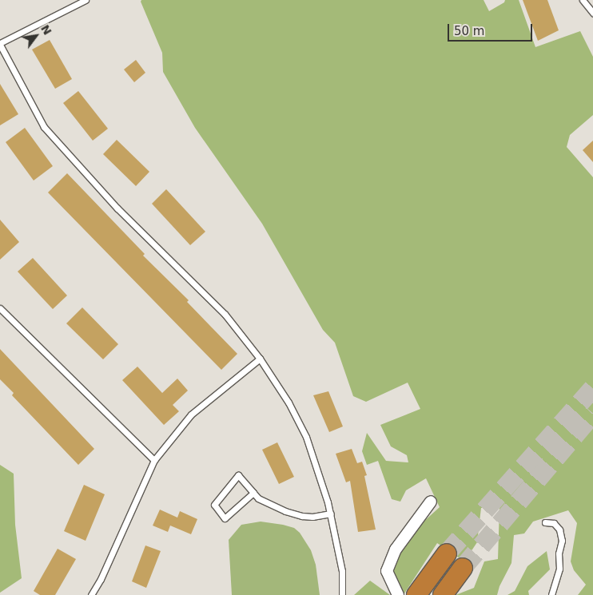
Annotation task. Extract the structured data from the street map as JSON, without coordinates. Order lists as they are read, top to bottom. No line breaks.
{"scale_bar":"50 m","north":"top right"}
